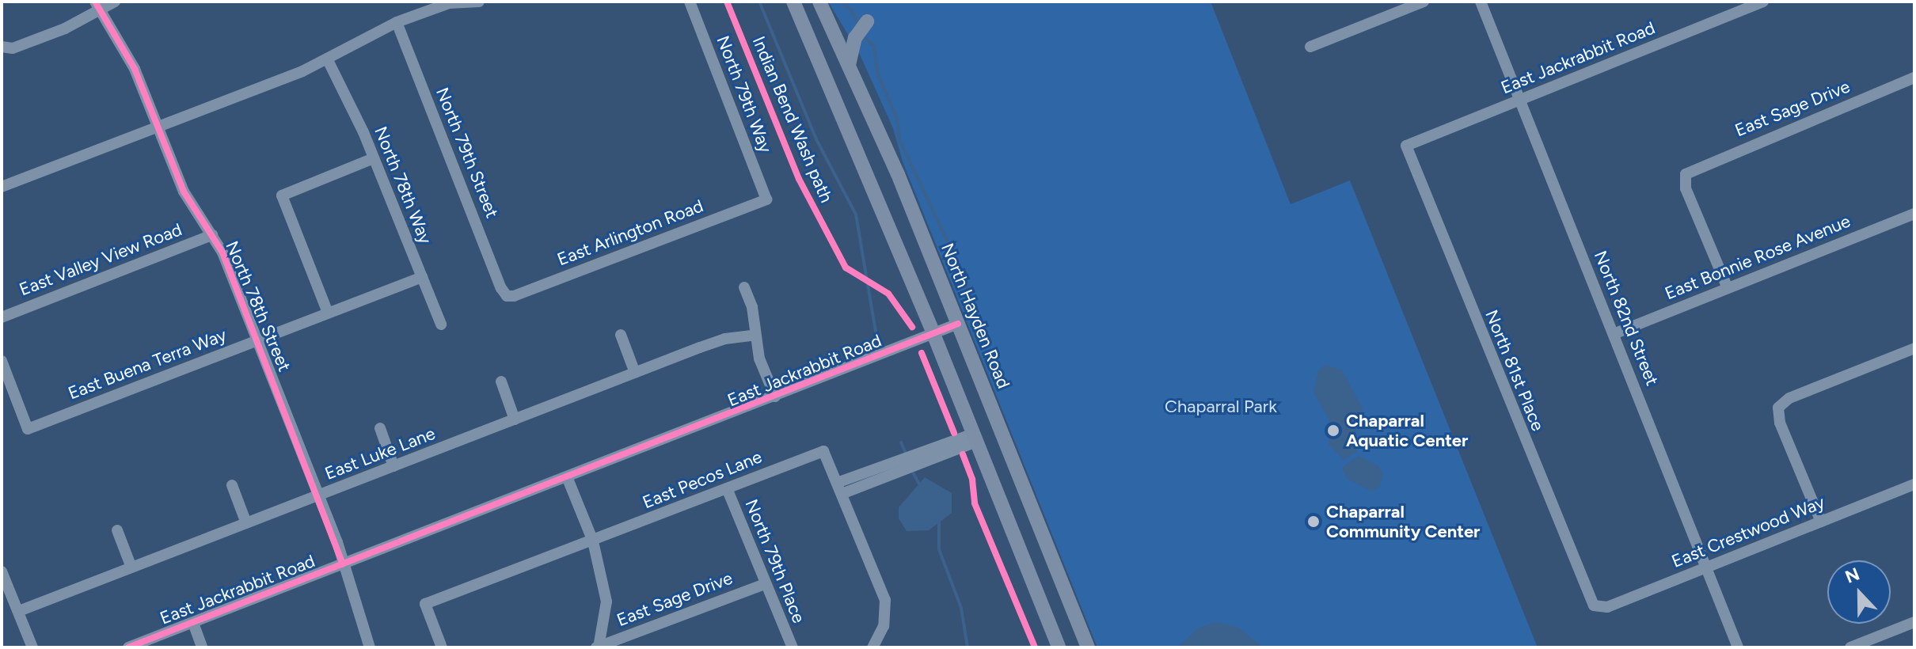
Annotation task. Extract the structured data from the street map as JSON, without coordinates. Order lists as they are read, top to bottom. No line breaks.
{"streets":{"main road":["North Hayden Road"],"street":["East Jackrabbit Road","North 79th Way","East Sage Drive","North 79th Street","North 78th Way","East Arlington Road","East Bonnie Rose Avenue","East Valley View Road","North 78th Street","North 82nd Street","East Buena Terra Way","North 81st Place","East Luke Lane","East Pecos Lane","East Crestwood Way","North 79th Place"],"cycle path":["Indian Bend Wash path"]},"crossings":[["East Jackrabbit Road","North 78th Street"],["East Jackrabbit Road","North Hayden Road"],["East Jackrabbit Road","North 82nd Street"],["East Jackrabbit Road","North 81st Place"],["North 79th Way","East Arlington Road"],["East Sage Drive","East Bonnie Rose Avenue"],["East Sage Drive","North 79th Place"],["North 79th Street","East Arlington Road"],["North 78th Way","East Buena Terra Way"],["East Bonnie Rose Avenue","North 82nd Street"],["East Valley View Road","North 78th Street"],["North 78th Street","East Buena Terra Way"],["North 78th Street","East Luke Lane"],["North 82nd Street","East Crestwood Way"],["North 81st Place","East Crestwood Way"],["East Pecos Lane","North 79th Place"]],"parks":["Chaparral Park"],"places":["Chaparral Aquatic Center","Chaparral Community Center"],"north":"top"}
